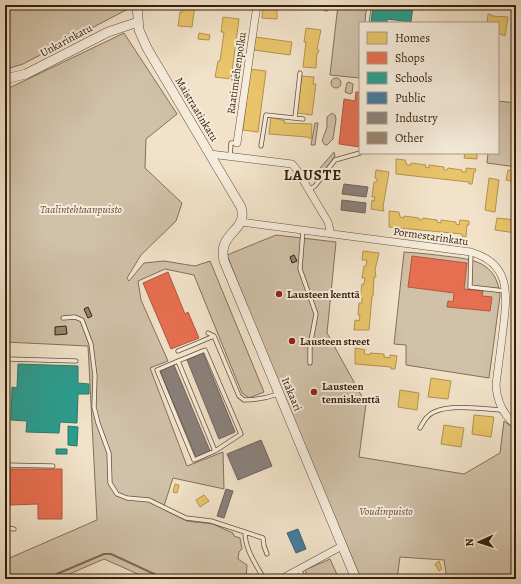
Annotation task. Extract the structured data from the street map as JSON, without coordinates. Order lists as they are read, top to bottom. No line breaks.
{"streets":{"street":["Unkarinkatu","Raatimiehenpolku","Maistraatinkatu","Pormestarinkatu","Itäkaari"]},"crossings":[["Unkarinkatu","Maistraatinkatu"],["Maistraatinkatu","Pormestarinkatu"],["Maistraatinkatu","Itäkaari"],["Pormestarinkatu","Itäkaari"]],"districts":["LAUSTE"],"parks":["Taalintehtaanpuisto","Voudinpuisto"],"places":["Lausteen kenttä","Lausteen street","Lausteen tenniskenttä"],"legend":["Homes","Shops","Schools","Public","Industry","Other"],"north":"left"}
